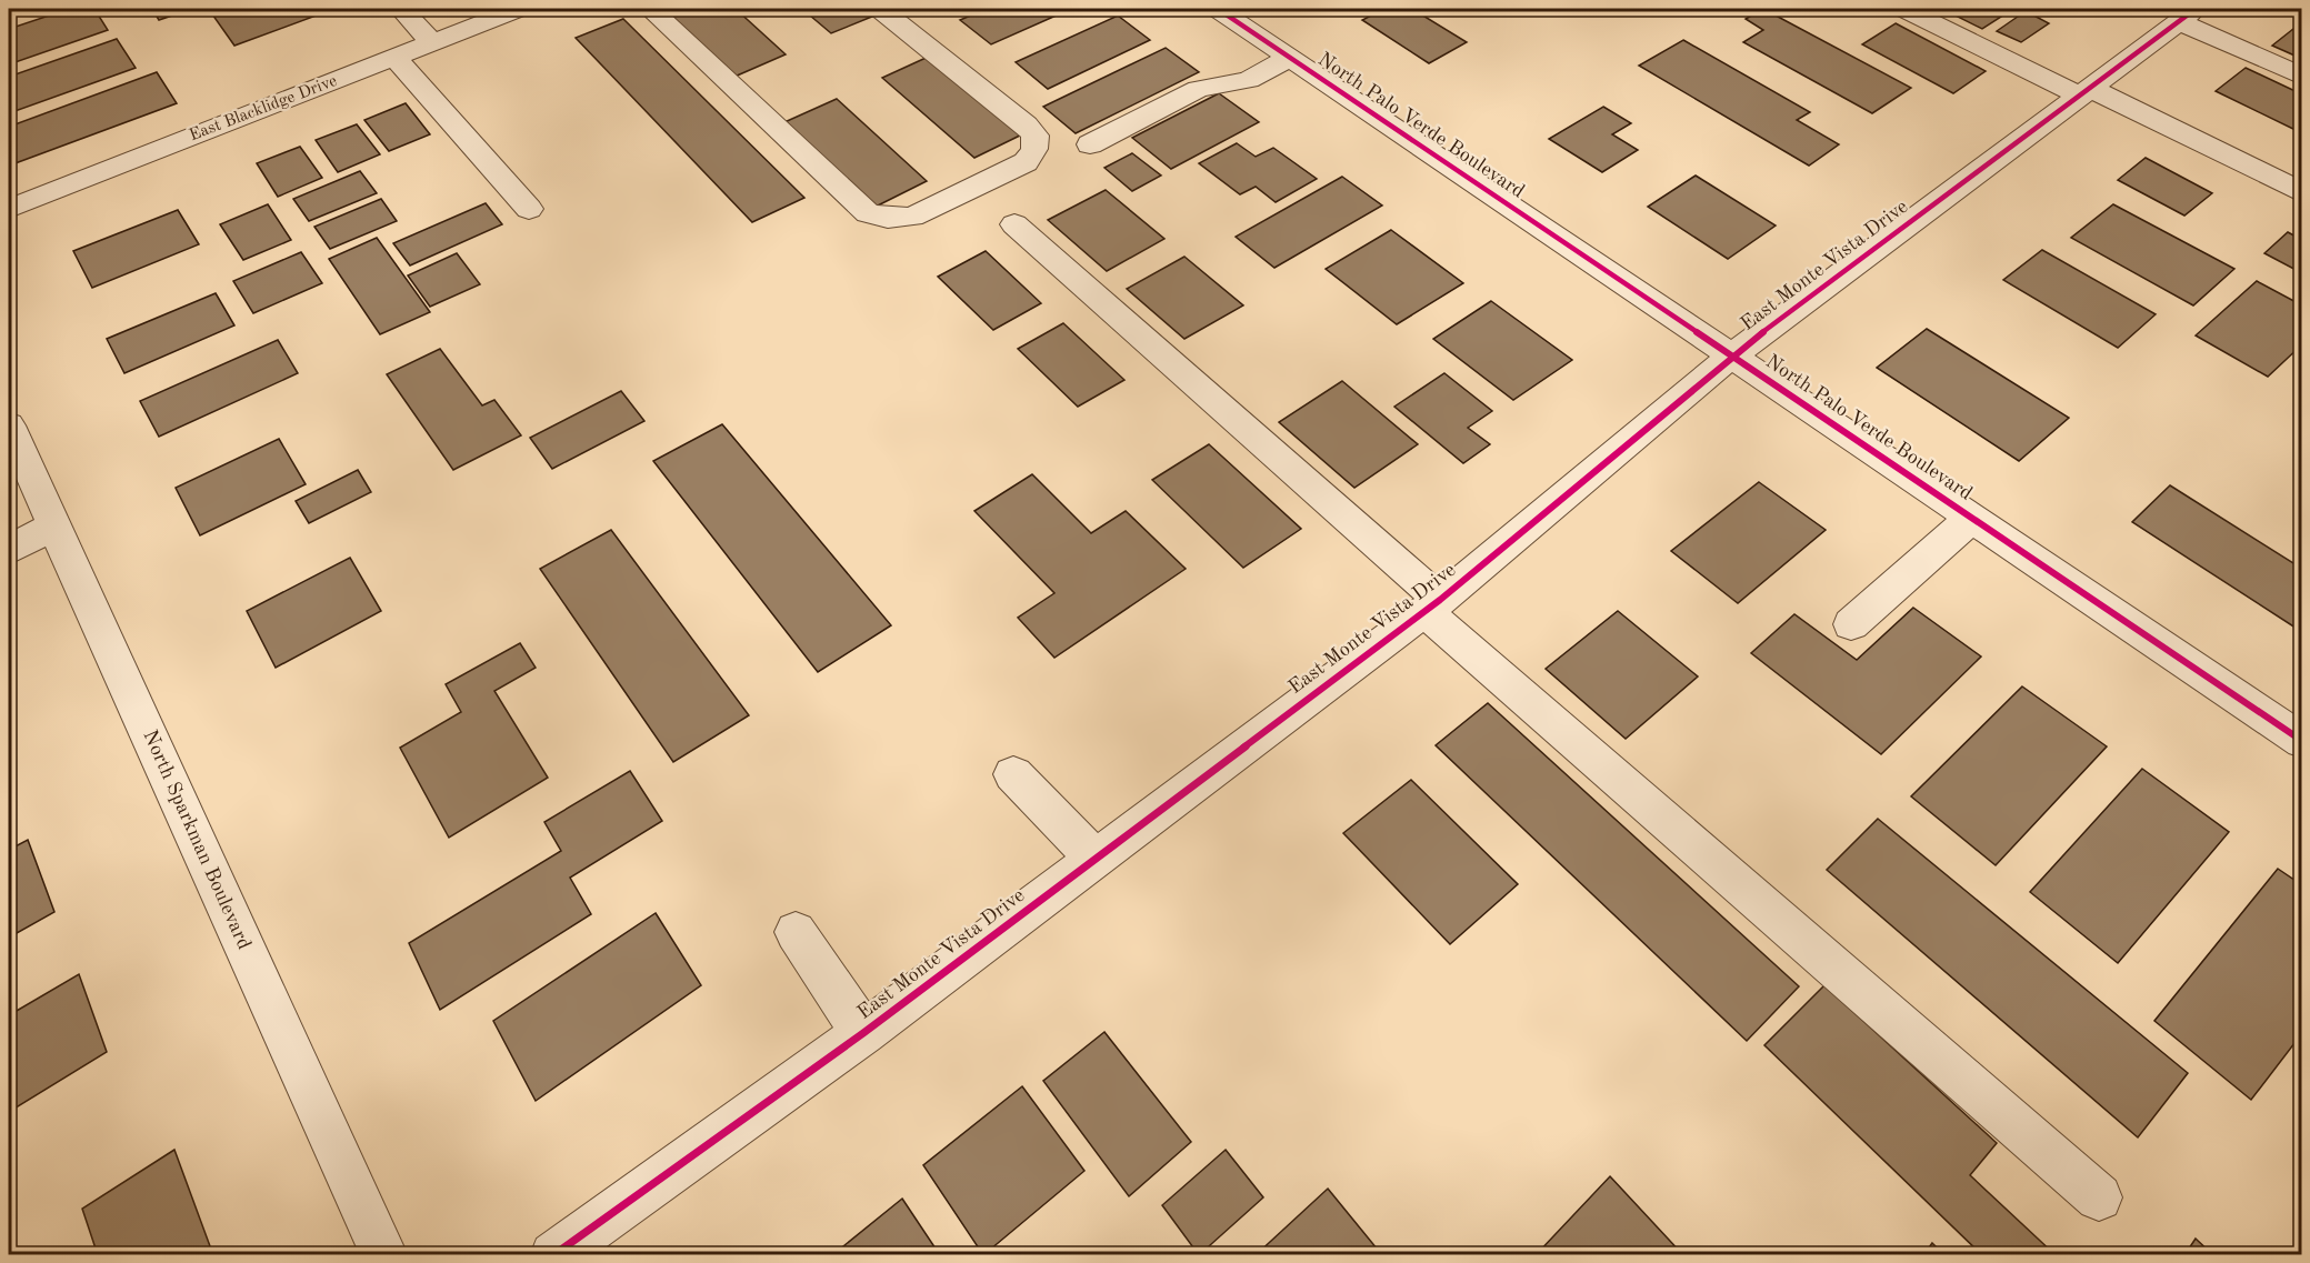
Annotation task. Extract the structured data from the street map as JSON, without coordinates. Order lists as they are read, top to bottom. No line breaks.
{"streets":{"street":["East Blacklidge Drive","North Palo Verde Boulevard","East Monte Vista Drive","North Sparkman Boulevard"]},"crossings":[["North Palo Verde Boulevard","East Monte Vista Drive"]]}
